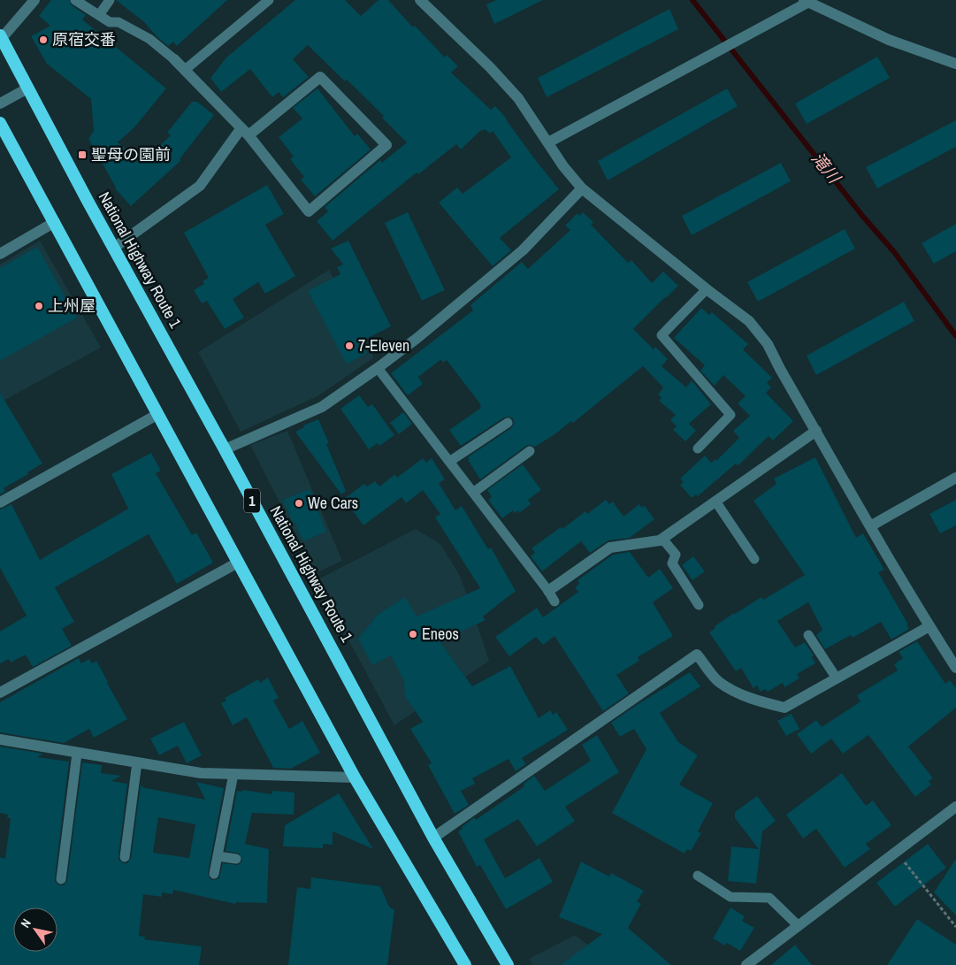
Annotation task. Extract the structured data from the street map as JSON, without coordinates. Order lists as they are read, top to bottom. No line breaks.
{"streets":{"highway":["National Highway Route 1","1"]},"water":["滝川"],"places":{"other":["原宿交番","上州屋","7-Eleven","We Cars","Eneos"],"transit":["聖母の園前"]},"north":"top left"}
